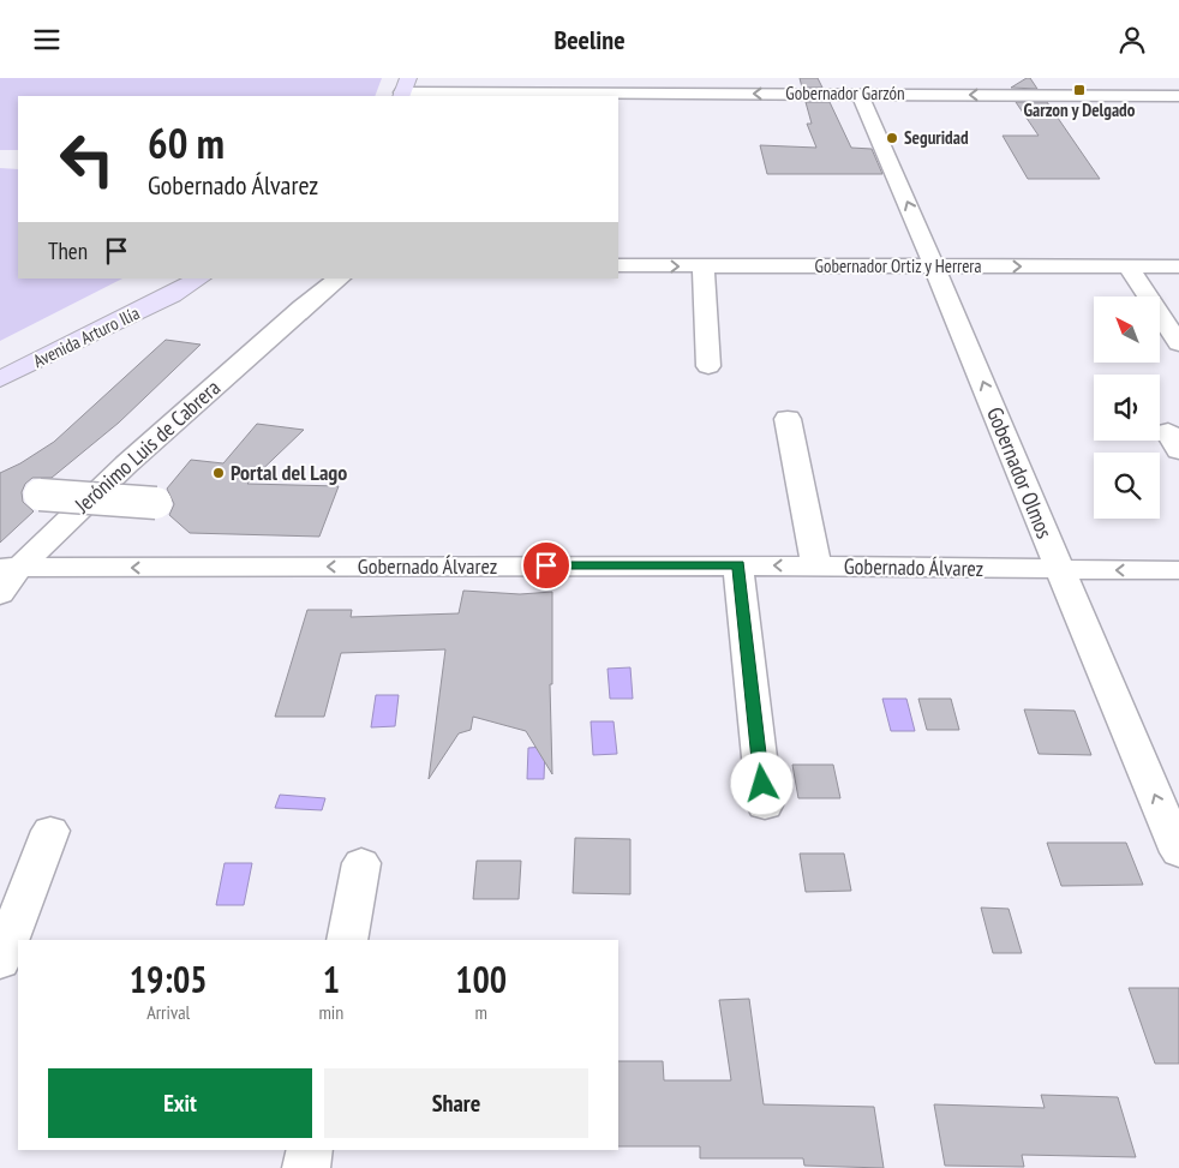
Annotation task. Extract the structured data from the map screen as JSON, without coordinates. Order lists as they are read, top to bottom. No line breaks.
{"streets":{"main road":["Avenida Arturo Ilía"],"street":["Gobernador Garzón","Gobernador Ortiz y Herrera","Jerónimo Luis de Cabrera","Gobernador Olmos","Gobernado Álvarez"]},"crossings":[["Gobernador Garzón","Gobernador Olmos"],["Gobernador Ortiz y Herrera","Gobernador Olmos"],["Jerónimo Luis de Cabrera","Gobernado Álvarez"],["Gobernador Olmos","Gobernado Álvarez"]],"one_way":["Gobernador Garzón","Gobernador Ortiz y Herrera","Gobernado Álvarez"],"places":{"transit":["Garzon y Delgado"],"other":["Seguridad","Portal del Lago"]},"north":"top left","page":{"header":"Beeline","turn":["60 m","Gobernado Álvarez"],"then":"Then","eta":["19:05","Arrival","1","min","100","m"],"buttons":["Exit","Share"]}}
